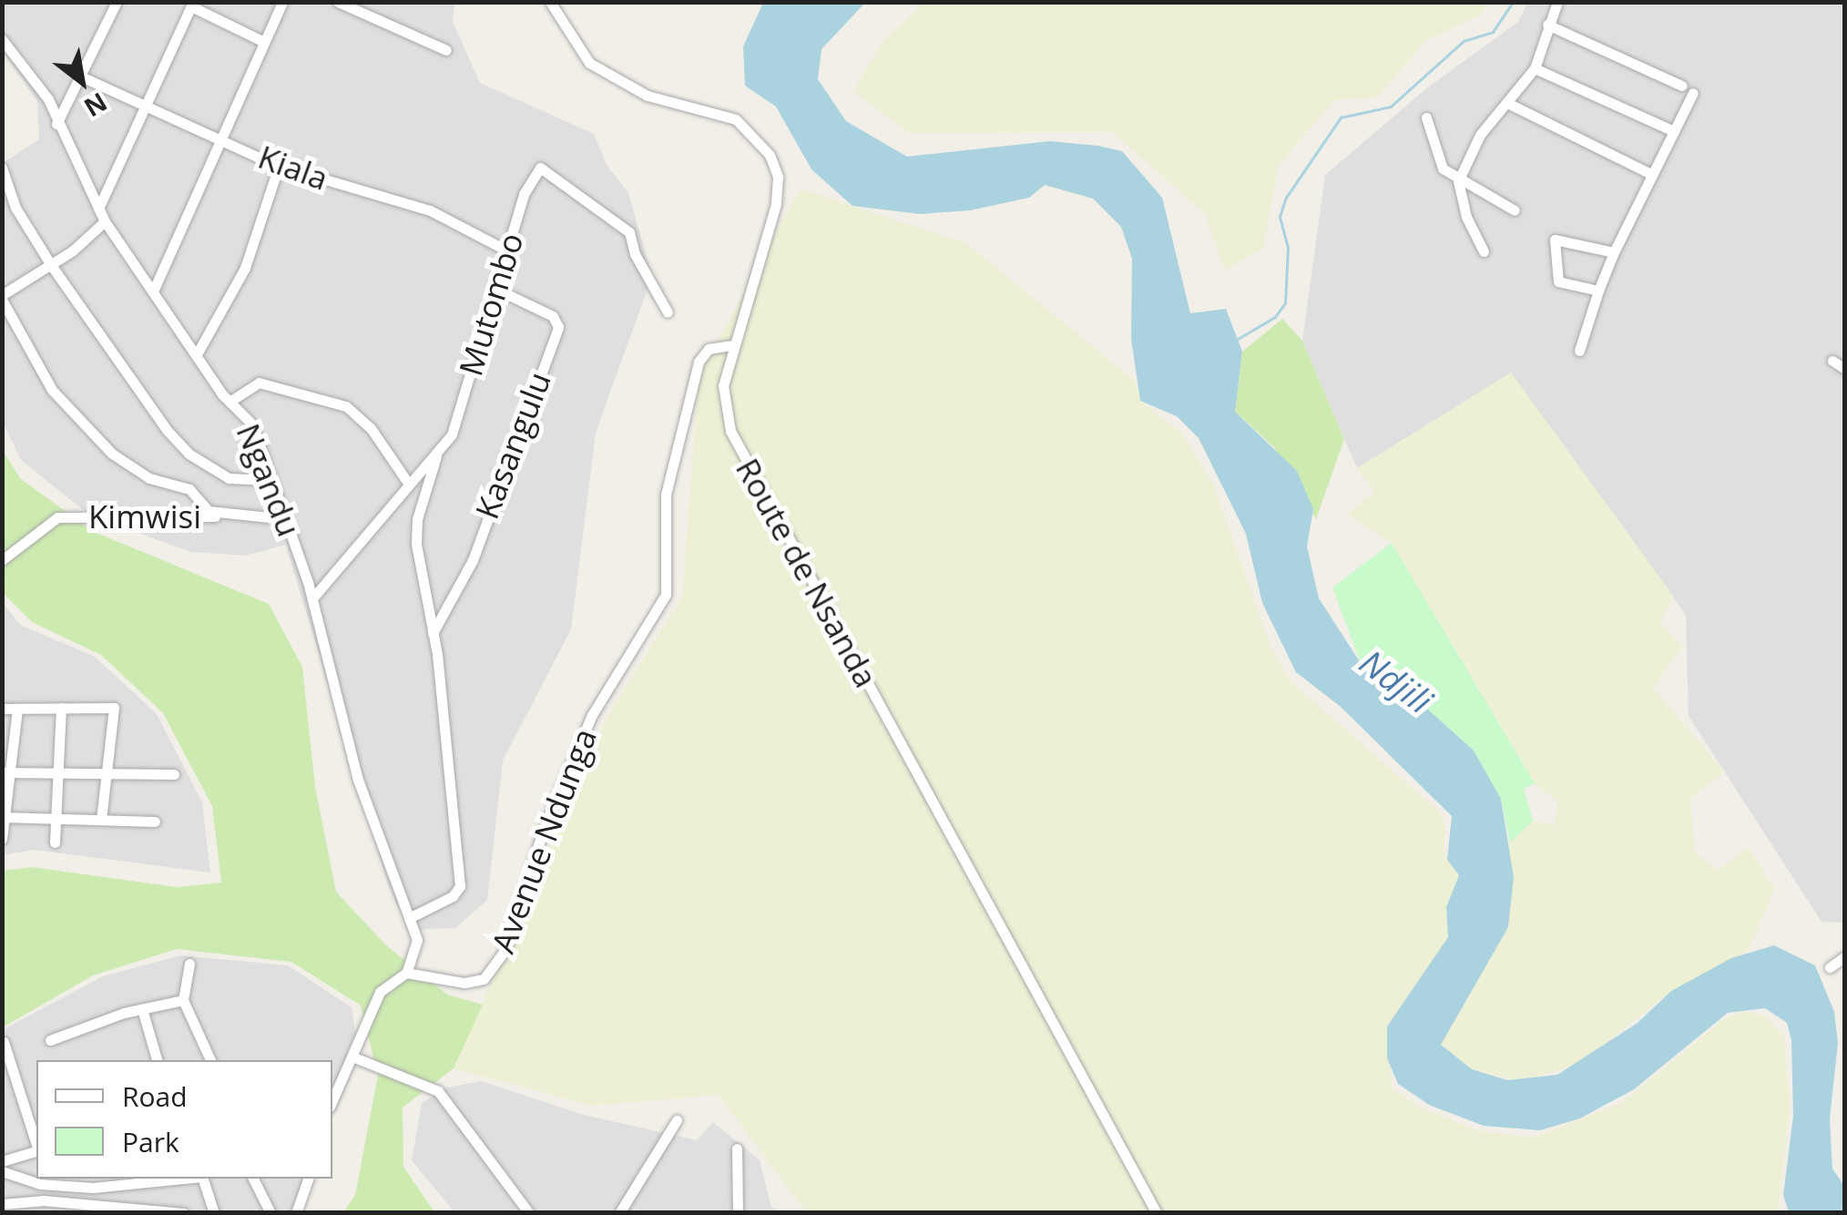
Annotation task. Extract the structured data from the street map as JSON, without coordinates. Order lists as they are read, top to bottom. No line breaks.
{"streets":{"street":["Kiala","Mutombo","Kasangulu","Ngandu","Kimwisi","Route de Nsanda","Avenue Ndunga"]},"crossings":[["Kiala","Mutombo"],["Mutombo","Kasangulu"],["Mutombo","Ngandu"],["Ngandu","Avenue Ndunga"],["Route de Nsanda","Avenue Ndunga"]],"water":["Ndjili"],"legend":["Road","Park"],"north":"bottom right"}
